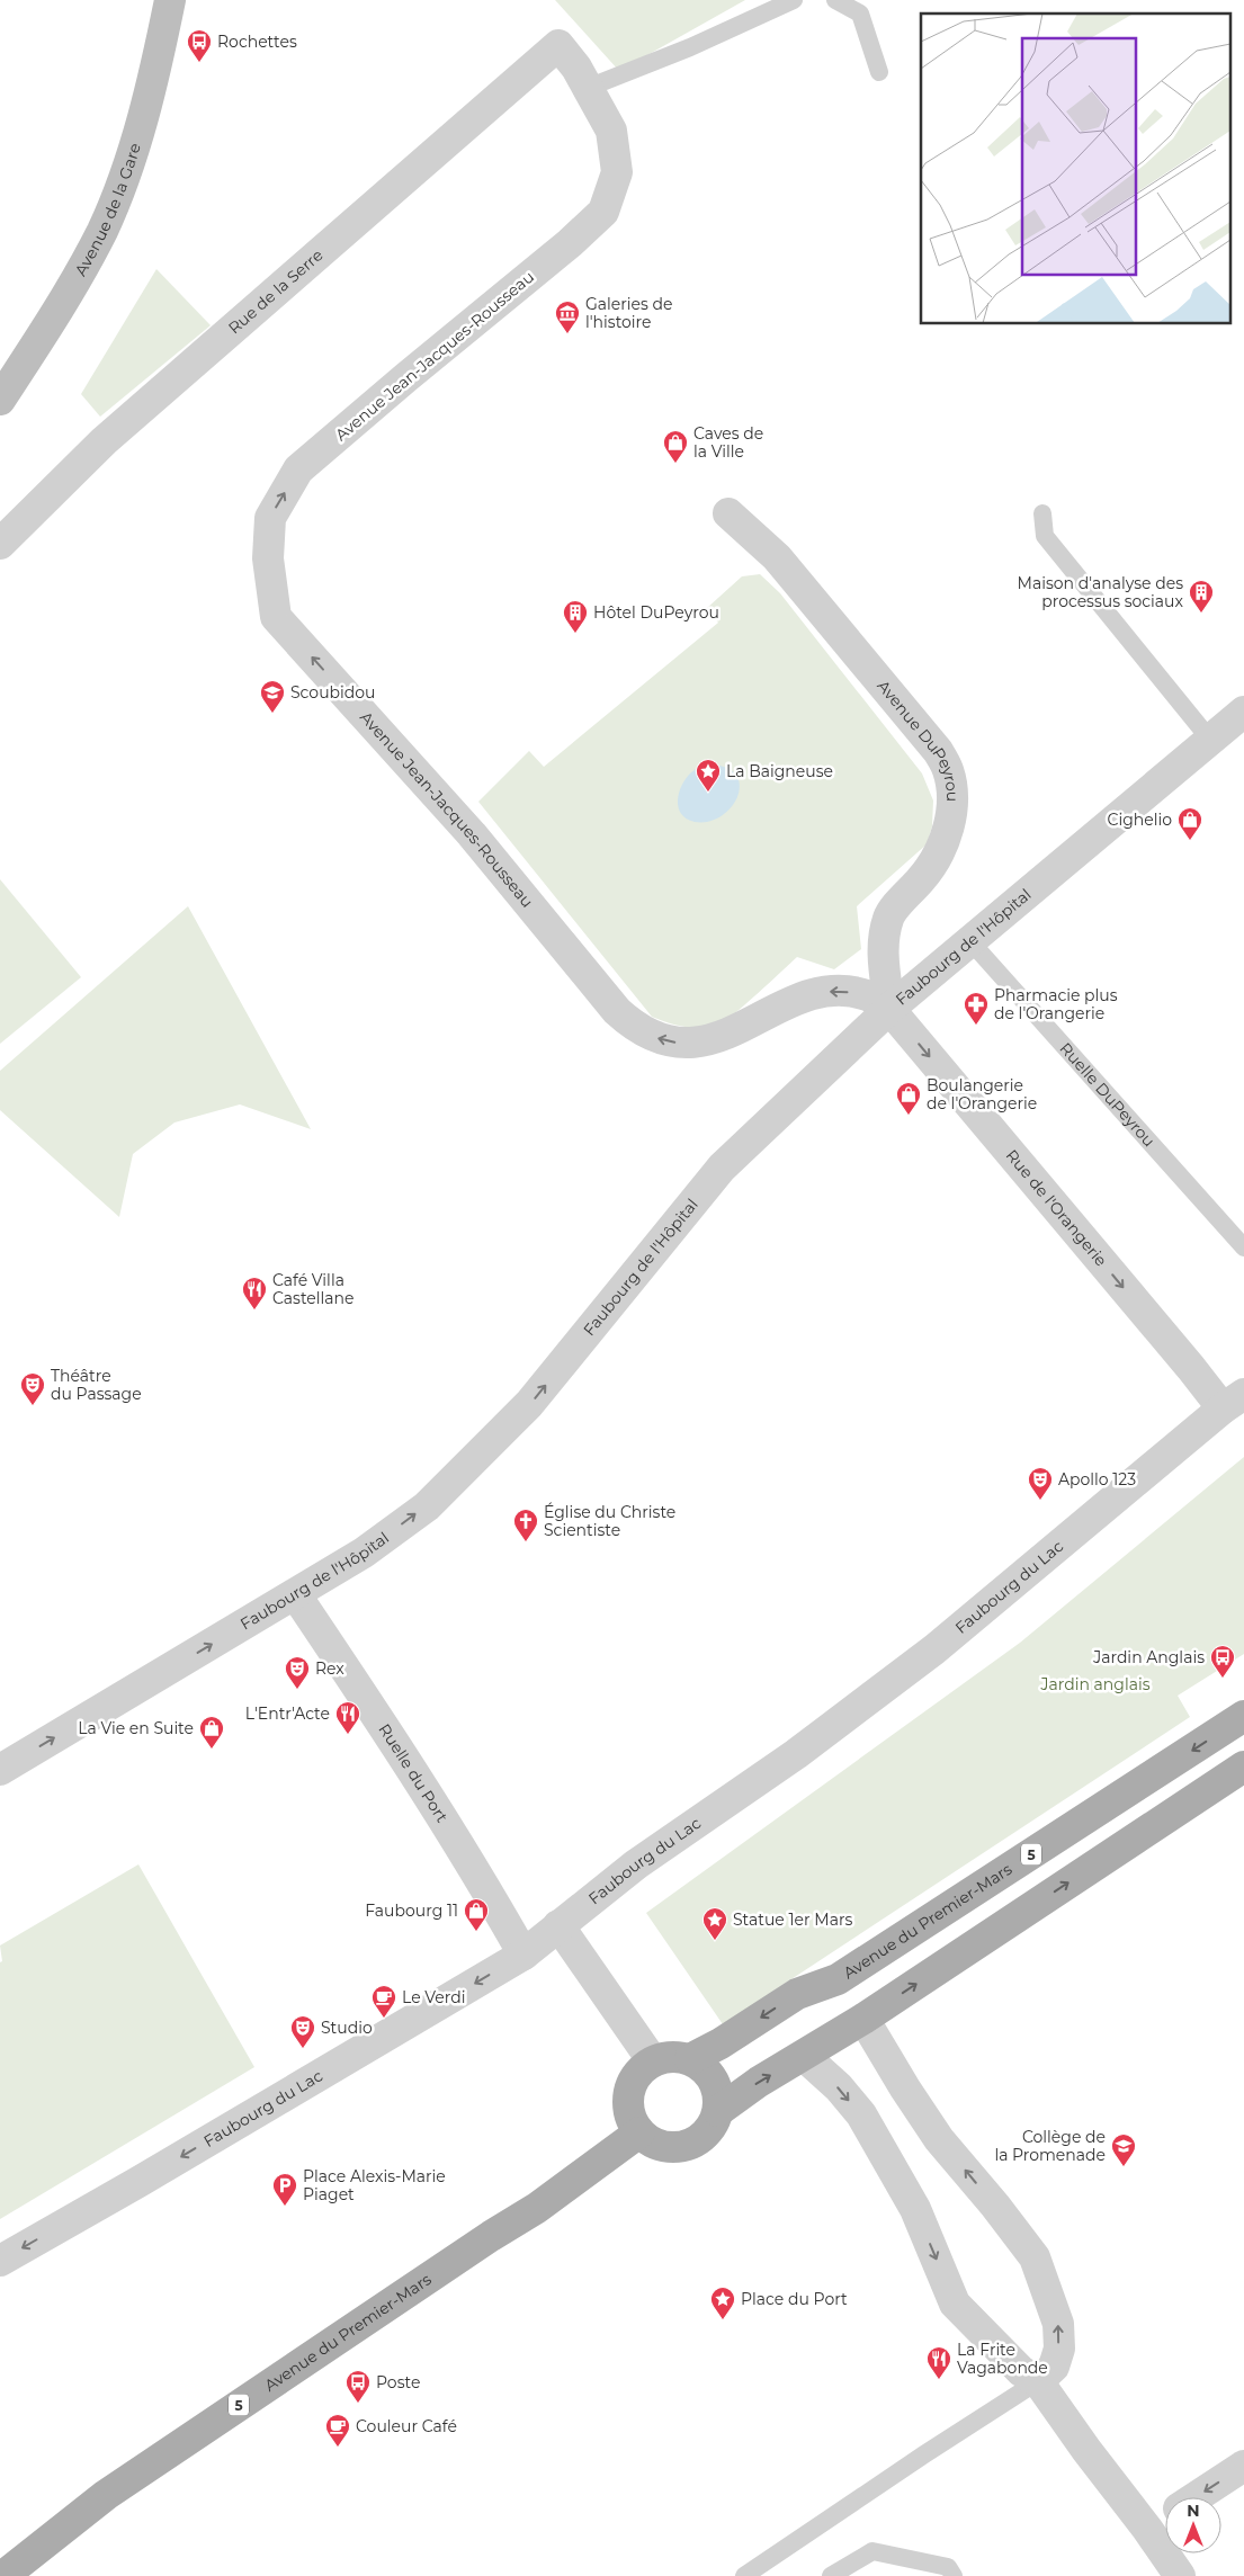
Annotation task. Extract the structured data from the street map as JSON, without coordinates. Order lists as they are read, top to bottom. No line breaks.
{"streets":{"main road":["Avenue de la Gare","5","Avenue du Premier-Mars"],"street":["Rue de la Serre","Avenue Jean-Jacques-Rousseau","Avenue DuPeyrou","Faubourg de l'Hôpital","Rue de l'Orangerie","Faubourg du Lac","Ruelle du Port"],"lane":["Ruelle DuPeyrou"]},"crossings":[["Rue de la Serre","Avenue Jean-Jacques-Rousseau"],["Avenue Jean-Jacques-Rousseau","Avenue DuPeyrou"],["Avenue Jean-Jacques-Rousseau","Faubourg de l'Hôpital"],["Avenue Jean-Jacques-Rousseau","Rue de l'Orangerie"],["Avenue DuPeyrou","Faubourg de l'Hôpital"],["Avenue DuPeyrou","Rue de l'Orangerie"],["Faubourg de l'Hôpital","Ruelle DuPeyrou"],["Faubourg de l'Hôpital","Rue de l'Orangerie"],["Faubourg de l'Hôpital","Ruelle du Port"],["Rue de l'Orangerie","Faubourg du Lac"],["Faubourg du Lac","Ruelle du Port"]],"one_way":["Faubourg de l'Hôpital","Rue de l'Orangerie","Faubourg du Lac"],"parks":["Jardin anglais"],"places":{"bus stop":["Rochettes","Jardin Anglais","Poste"],"museum":["Galeries de l'histoire"],"shop":["Caves de la Ville","Cighelio","Boulangerie de l'Orangerie","La Vie en Suite","Faubourg 11"],"building":["Maison d'analyse des processus sociaux","Hôtel DuPeyrou"],"school or university":["Scoubidou","Collège de la Promenade"],"place":["La Baigneuse","Statue 1er Mars","Place du Port"],"pharmacy":["Pharmacie plus de l'Orangerie"],"restaurant":["Café Villa Castellane","L'Entr'Acte","La Frite Vagabonde"],"theatre":["Théâtre du Passage","Apollo 123","Rex","Studio"],"church":["Église du Christe Scientiste"],"cafe":["Le Verdi","Couleur Café"],"parking":["Place Alexis-Marie Piaget"]},"north":"top"}
